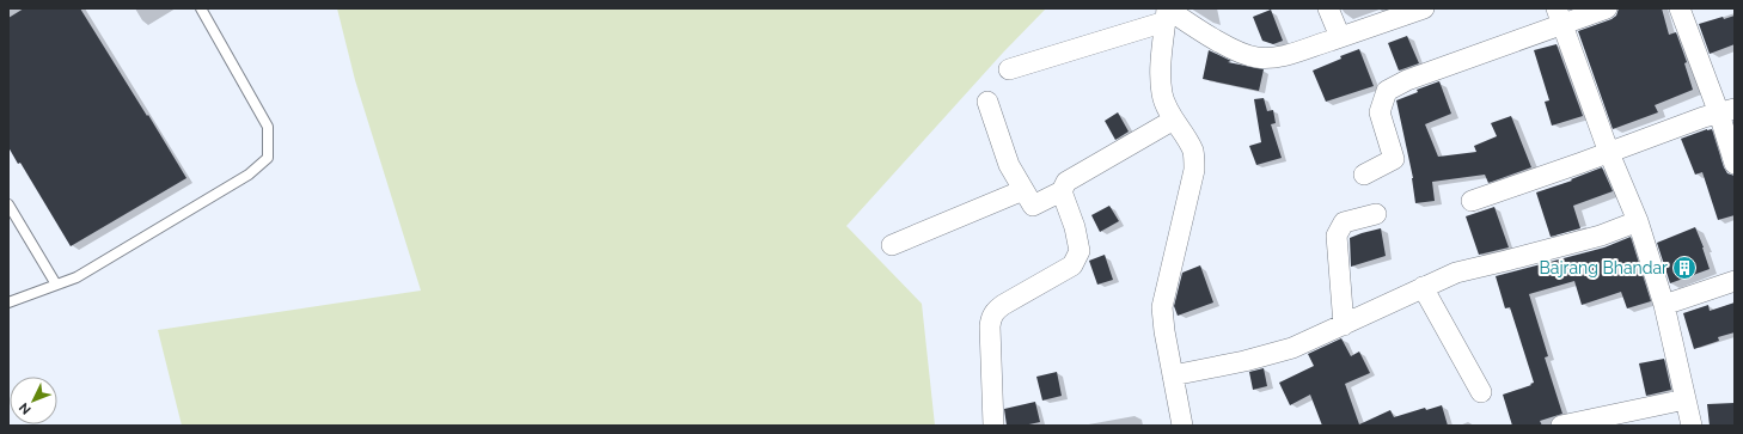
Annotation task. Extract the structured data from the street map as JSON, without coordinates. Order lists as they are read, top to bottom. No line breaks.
{"places":{"building":["Bajrang Bhandar"]},"north":"bottom left"}
